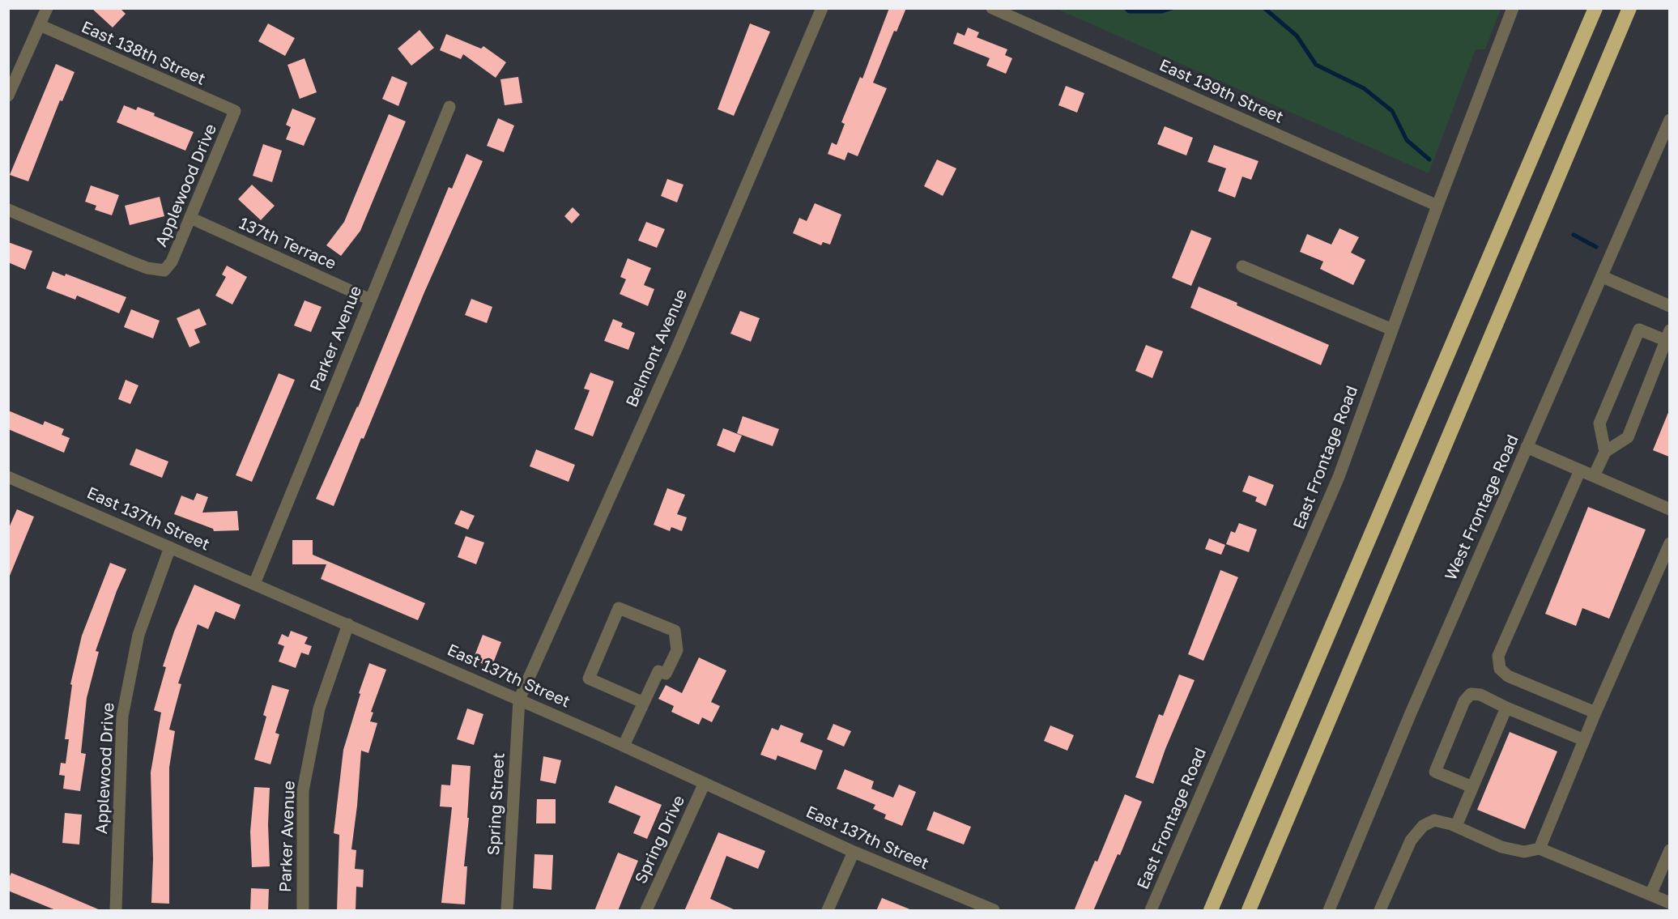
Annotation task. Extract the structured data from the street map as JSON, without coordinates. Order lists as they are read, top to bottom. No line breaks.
{"streets":{"street":["East 138th Street","East 139th Street","Applewood Drive","137th Terrace","Parker Avenue","Belmont Avenue","East Frontage Road","West Frontage Road","East 137th Street","Spring Street","Spring Drive"]},"crossings":[["East 138th Street","Applewood Drive"],["East 139th Street","East Frontage Road"],["Applewood Drive","137th Terrace"],["Applewood Drive","East 137th Street"],["137th Terrace","Parker Avenue"],["Parker Avenue","East 137th Street"],["Belmont Avenue","East 137th Street"],["Belmont Avenue","Spring Street"],["East 137th Street","Spring Street"],["East 137th Street","Spring Drive"]]}
